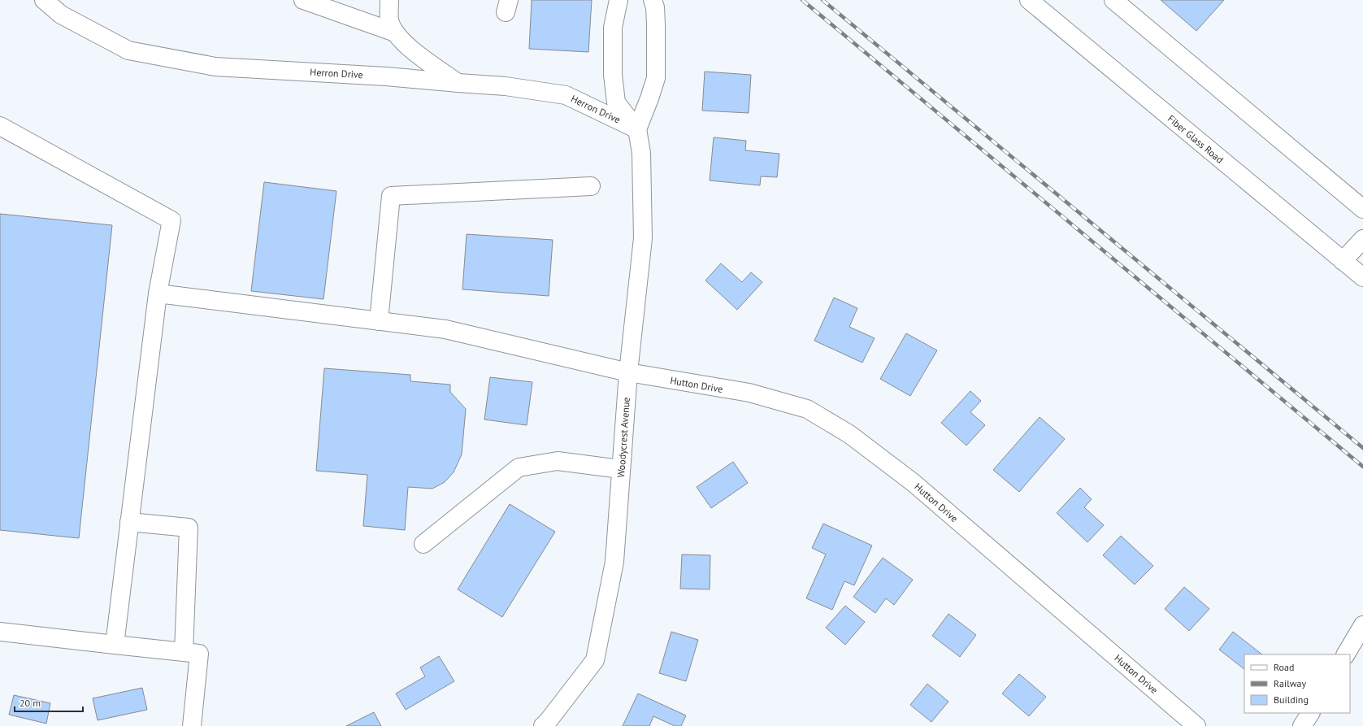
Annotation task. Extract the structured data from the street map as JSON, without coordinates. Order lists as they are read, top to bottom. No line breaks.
{"streets":{"street":["Herron Drive","Fiber Glass Road","Hutton Drive","Woodycrest Avenue"]},"crossings":[["Herron Drive","Woodycrest Avenue"],["Hutton Drive","Woodycrest Avenue"]],"legend":["Road","Railway","Building"],"scale_bar":"20 m"}
